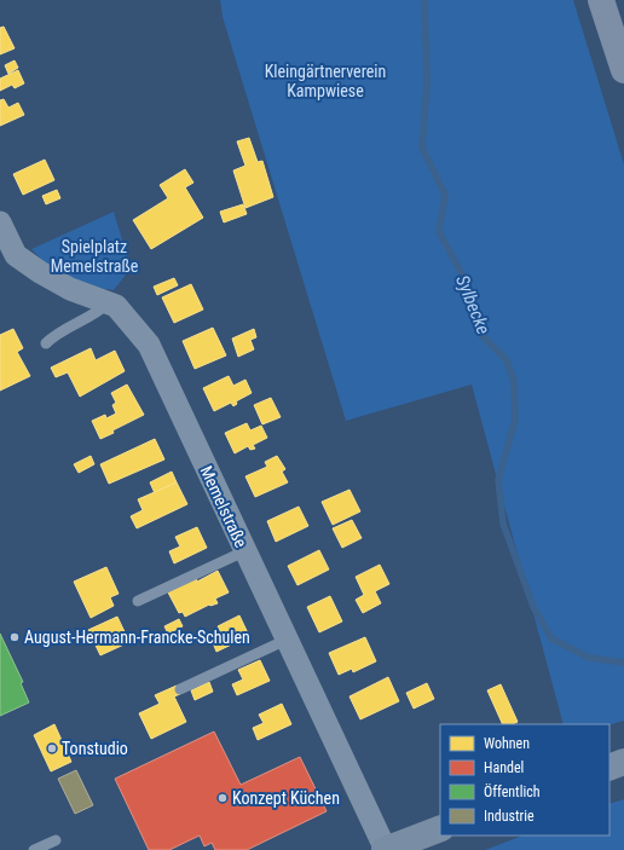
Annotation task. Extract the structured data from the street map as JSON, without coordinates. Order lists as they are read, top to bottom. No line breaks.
{"streets":{"street":["Memelstraße"]},"water":["Sylbecke"],"parks":["Kleingärtnerverein Kampwiese","Spielplatz Memelstraße"],"places":["August-Hermann-Francke-Schulen","Tonstudio","Konzept Küchen"],"legend":["Wohnen","Handel","Öffentlich","Industrie"]}
